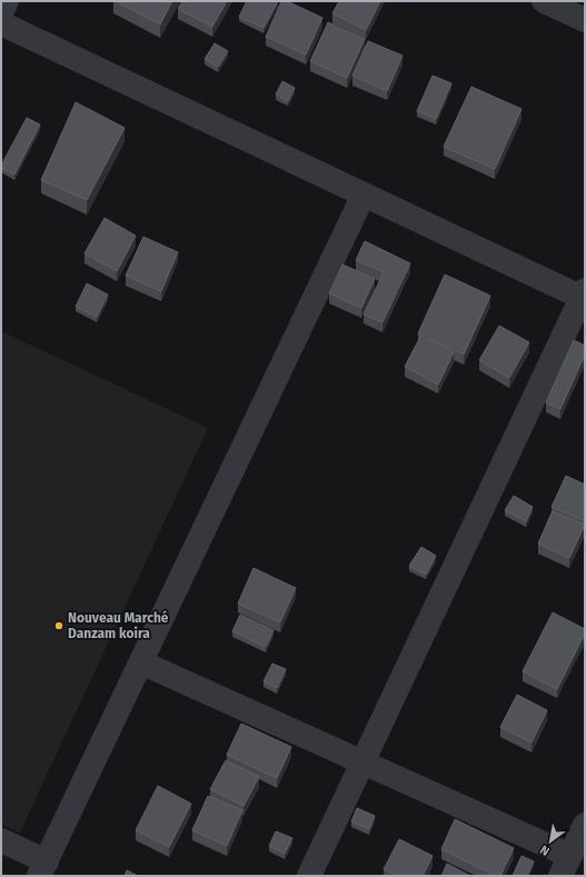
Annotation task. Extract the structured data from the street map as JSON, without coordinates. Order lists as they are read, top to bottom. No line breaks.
{"places":["Nouveau Marché Danzam koira"],"north":"bottom left"}
